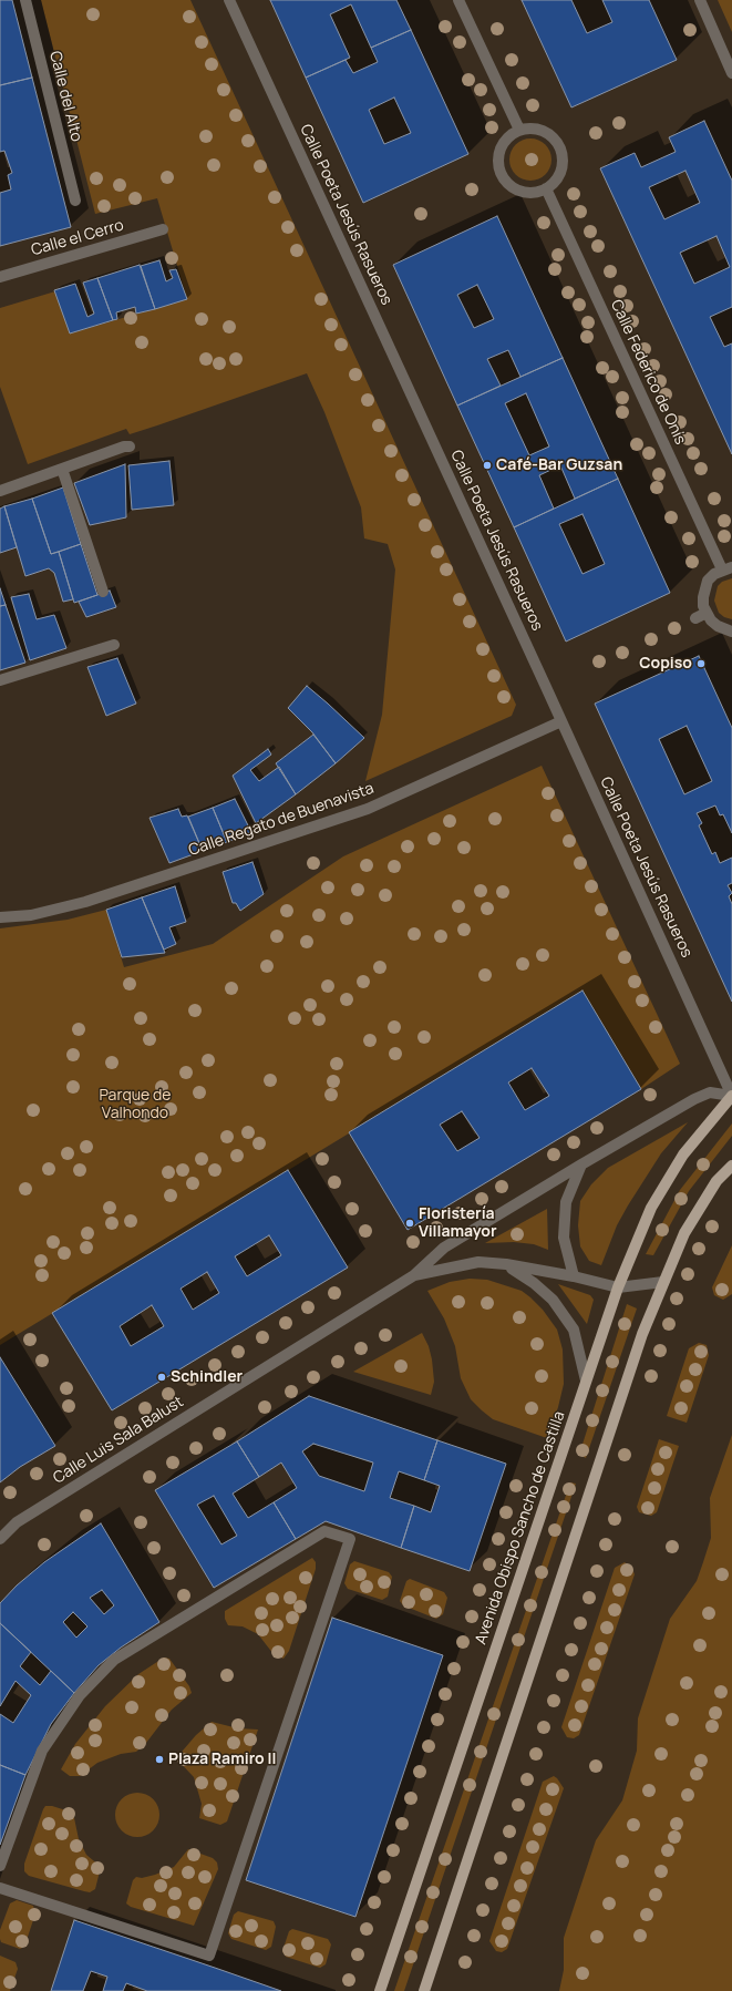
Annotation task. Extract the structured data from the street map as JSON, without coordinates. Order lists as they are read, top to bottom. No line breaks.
{"streets":{"main road":["Avenida Obispo Sancho de Castilla"],"street":["Calle del Alto","Calle Poeta Jesús Rasueros","Calle el Cerro","Calle Federico de Onís","Calle Regato de Buenavista","Calle Luis Sala Balust"]},"crossings":[["Calle Poeta Jesús Rasueros","Calle Regato de Buenavista"],["Calle Poeta Jesús Rasueros","Calle Luis Sala Balust"],["Calle Poeta Jesús Rasueros","Avenida Obispo Sancho de Castilla"],["Calle Luis Sala Balust","Avenida Obispo Sancho de Castilla"]],"parks":["Parque de Valhondo"],"places":["Café-Bar Guzsan","Copiso","Floristería Villamayor","Schindler","Plaza Ramiro II"]}
